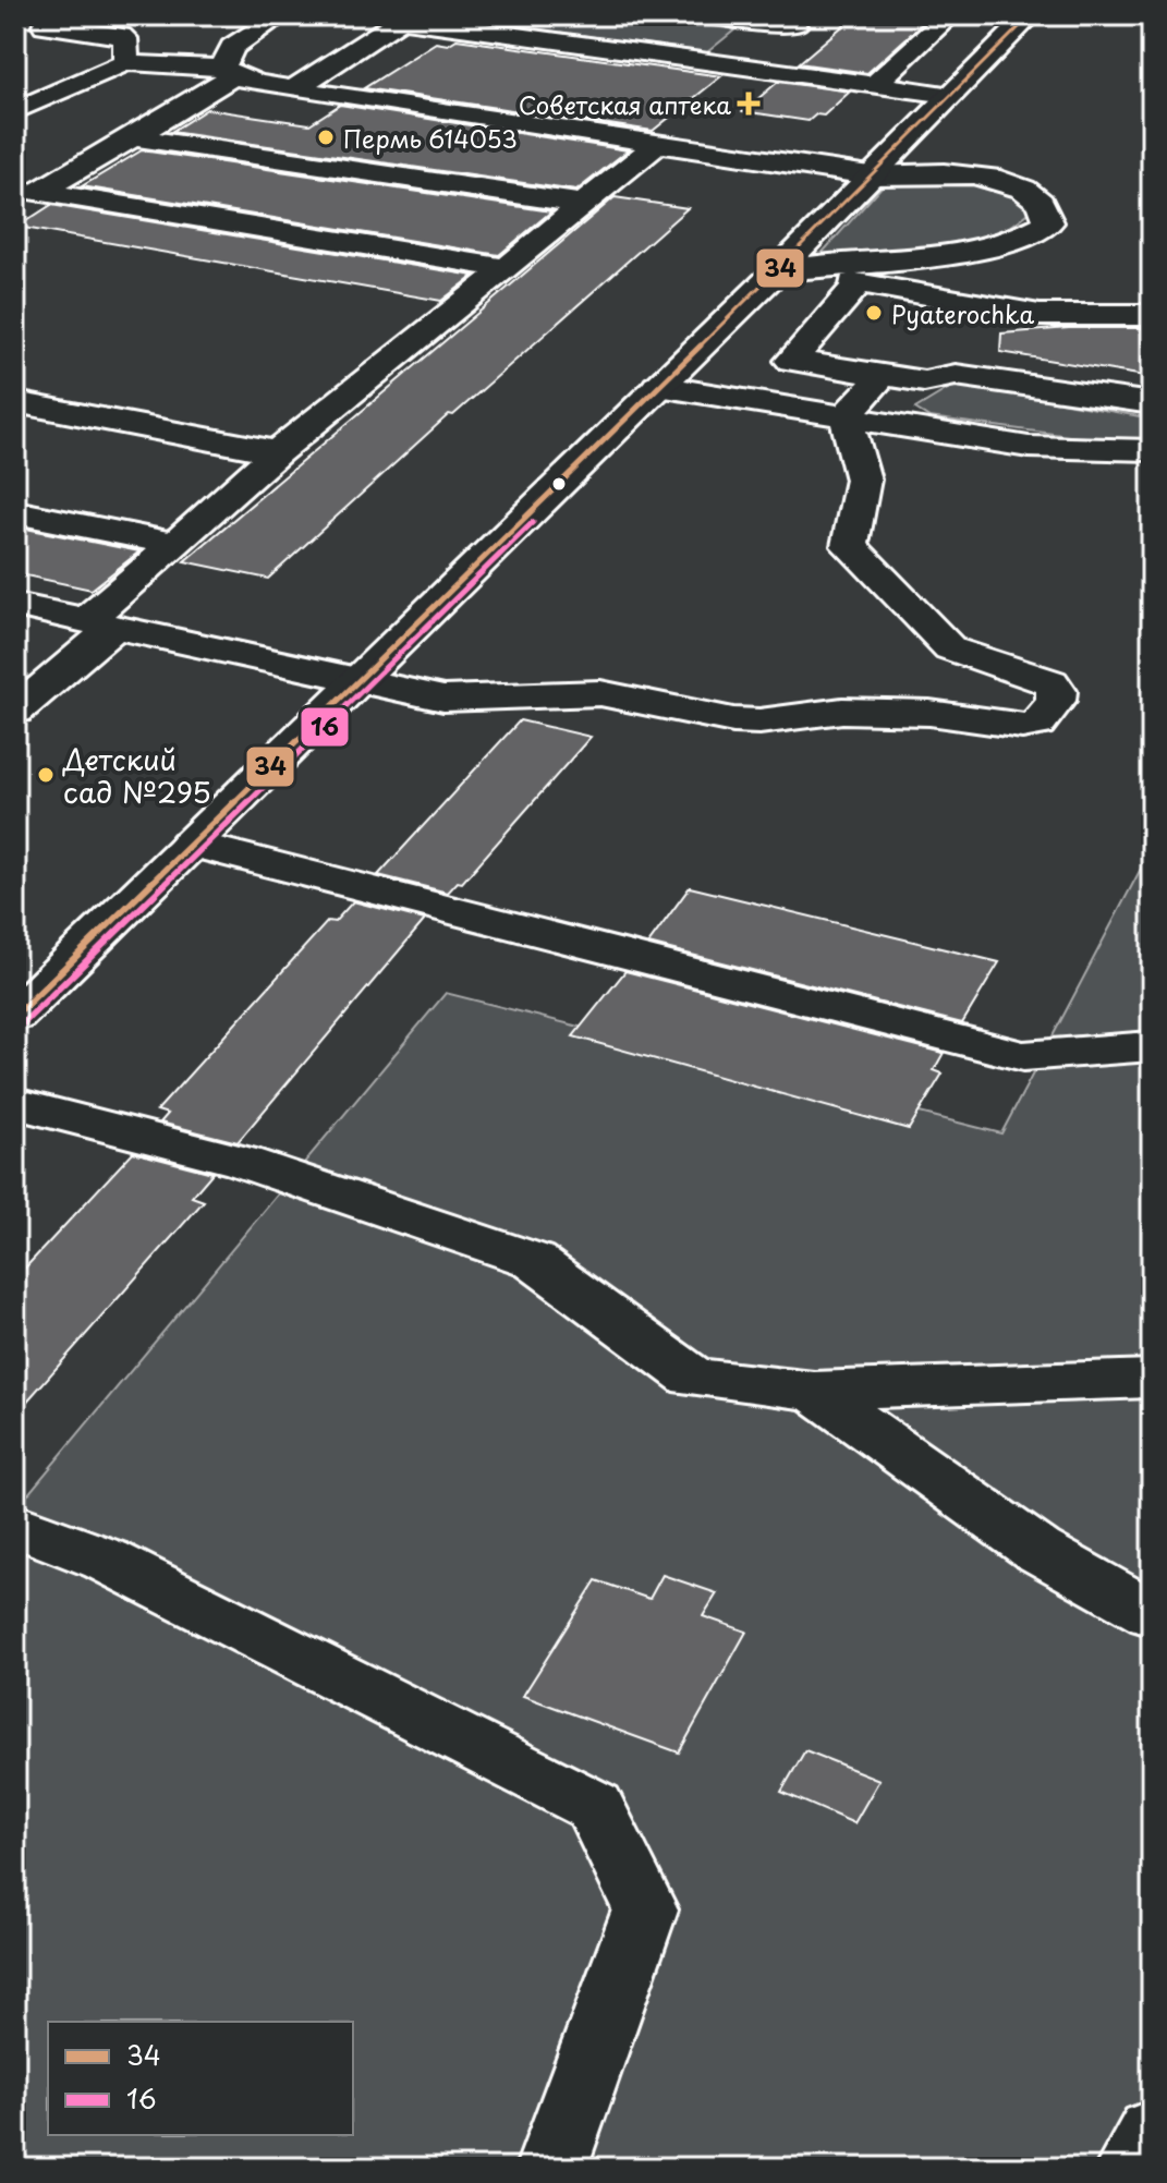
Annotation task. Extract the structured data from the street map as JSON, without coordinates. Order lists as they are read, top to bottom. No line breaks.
{"places":{"health":["Советская аптека"],"other":["Пермь 614053","Pyaterochka","Детский сад №295"]},"lines":["transit line 34","transit line 16"],"legend":["34","16"]}
